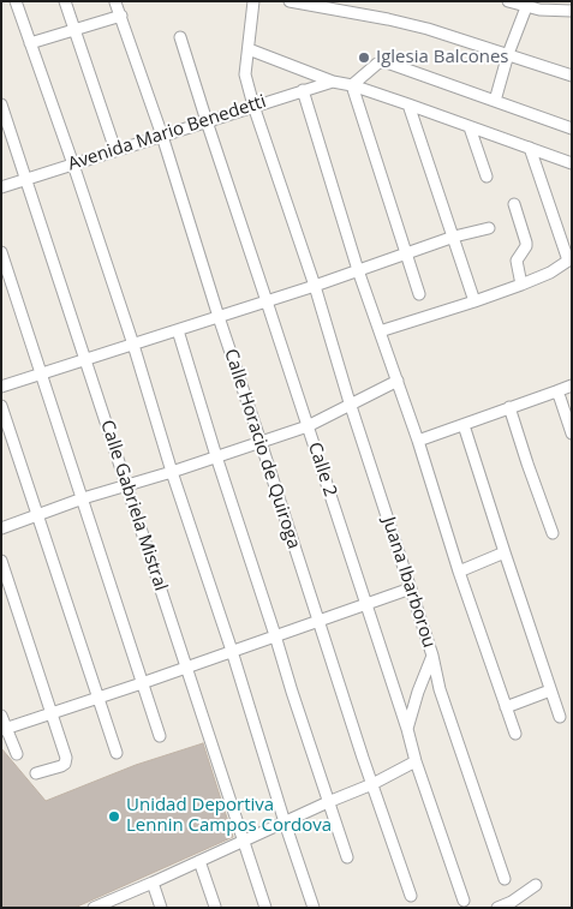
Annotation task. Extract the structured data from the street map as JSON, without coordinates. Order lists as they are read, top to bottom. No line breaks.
{"streets":{"street":["Avenida Mario Benedetti","Calle Horacio de Quiroga","Calle 2","Calle Gabriela Mistral","Juana Ibarborou"]},"crossings":[["Avenida Mario Benedetti","Calle Horacio de Quiroga"],["Avenida Mario Benedetti","Calle 2"],["Avenida Mario Benedetti","Calle Gabriela Mistral"],["Avenida Mario Benedetti","Juana Ibarborou"]],"places":["Iglesia Balcones","Unidad Deportiva Lennin Campos Cordova"]}
